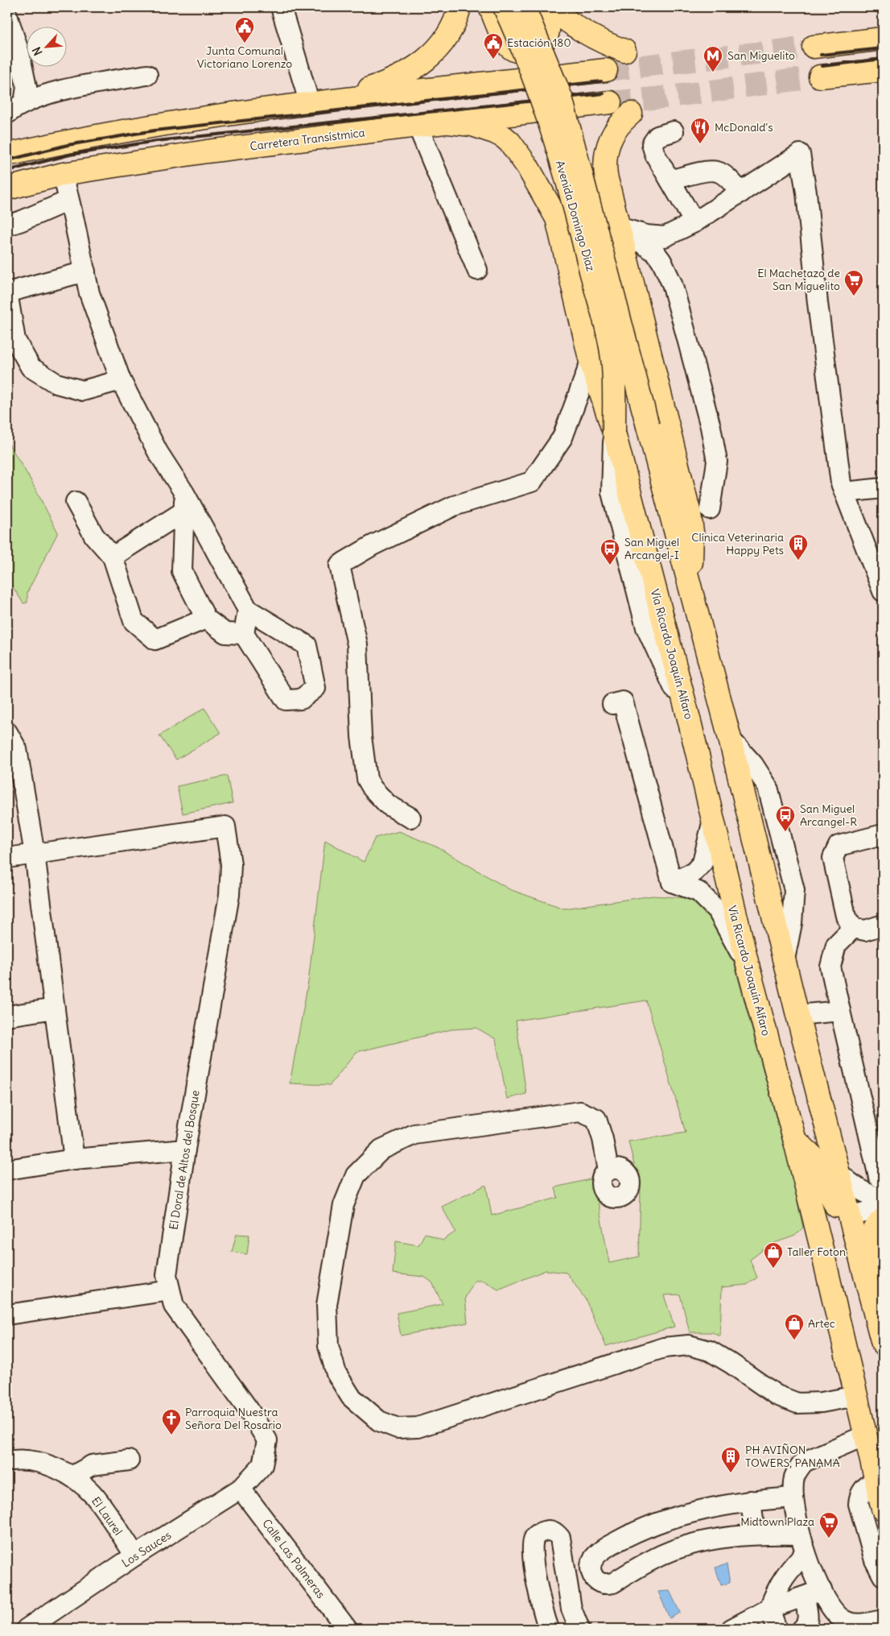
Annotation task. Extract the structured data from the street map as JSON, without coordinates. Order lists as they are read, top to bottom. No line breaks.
{"streets":{"main road":["Carretera Transístmica","Avenida Domingo Díaz","Vía Ricardo Joaquín Alfaro"],"street":["El Doral de Altos del Bosque","El Laurel","Los Sauces","Calle Las Palmeras"]},"crossings":[["Avenida Domingo Díaz","Vía Ricardo Joaquín Alfaro"],["El Doral de Altos del Bosque","Los Sauces"],["El Laurel","Los Sauces"],["Los Sauces","Calle Las Palmeras"]],"places":{"public building":["Junta Comunal Victoriano Lorenzo","Estación 180"],"metro station":["San Miguelito"],"restaurant":["McDonald's"],"supermarket":["El Machetazo de San Miguelito","Midtown Plaza"],"building":["Clínica Veterinaria Happy Pets","PH AVIÑON TOWERS, PANAMA"],"bus stop":["San Miguel Arcangel-I","San Miguel Arcangel-R"],"shop":["Taller Foton","Artec"],"church":["Parroquia Nuestra Señora Del Rosario"]},"north":"bottom left"}
